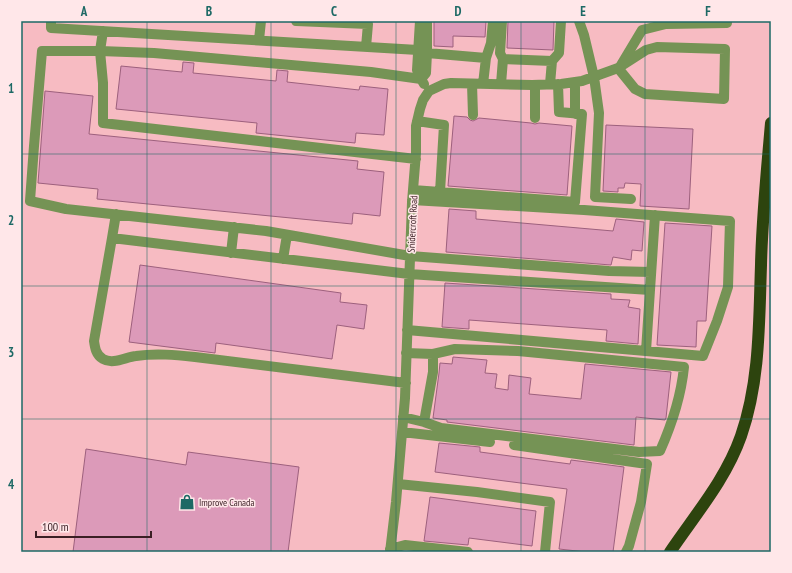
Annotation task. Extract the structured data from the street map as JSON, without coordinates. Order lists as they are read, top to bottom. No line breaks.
{"streets":{"street":["Snidercroft Road"]},"places":{"shop":["Improve Canada"]},"scale_bar":"100 m","grid":{"columns":["A","B","C","D","E","F"],"rows":["1","2","3","4"]}}
